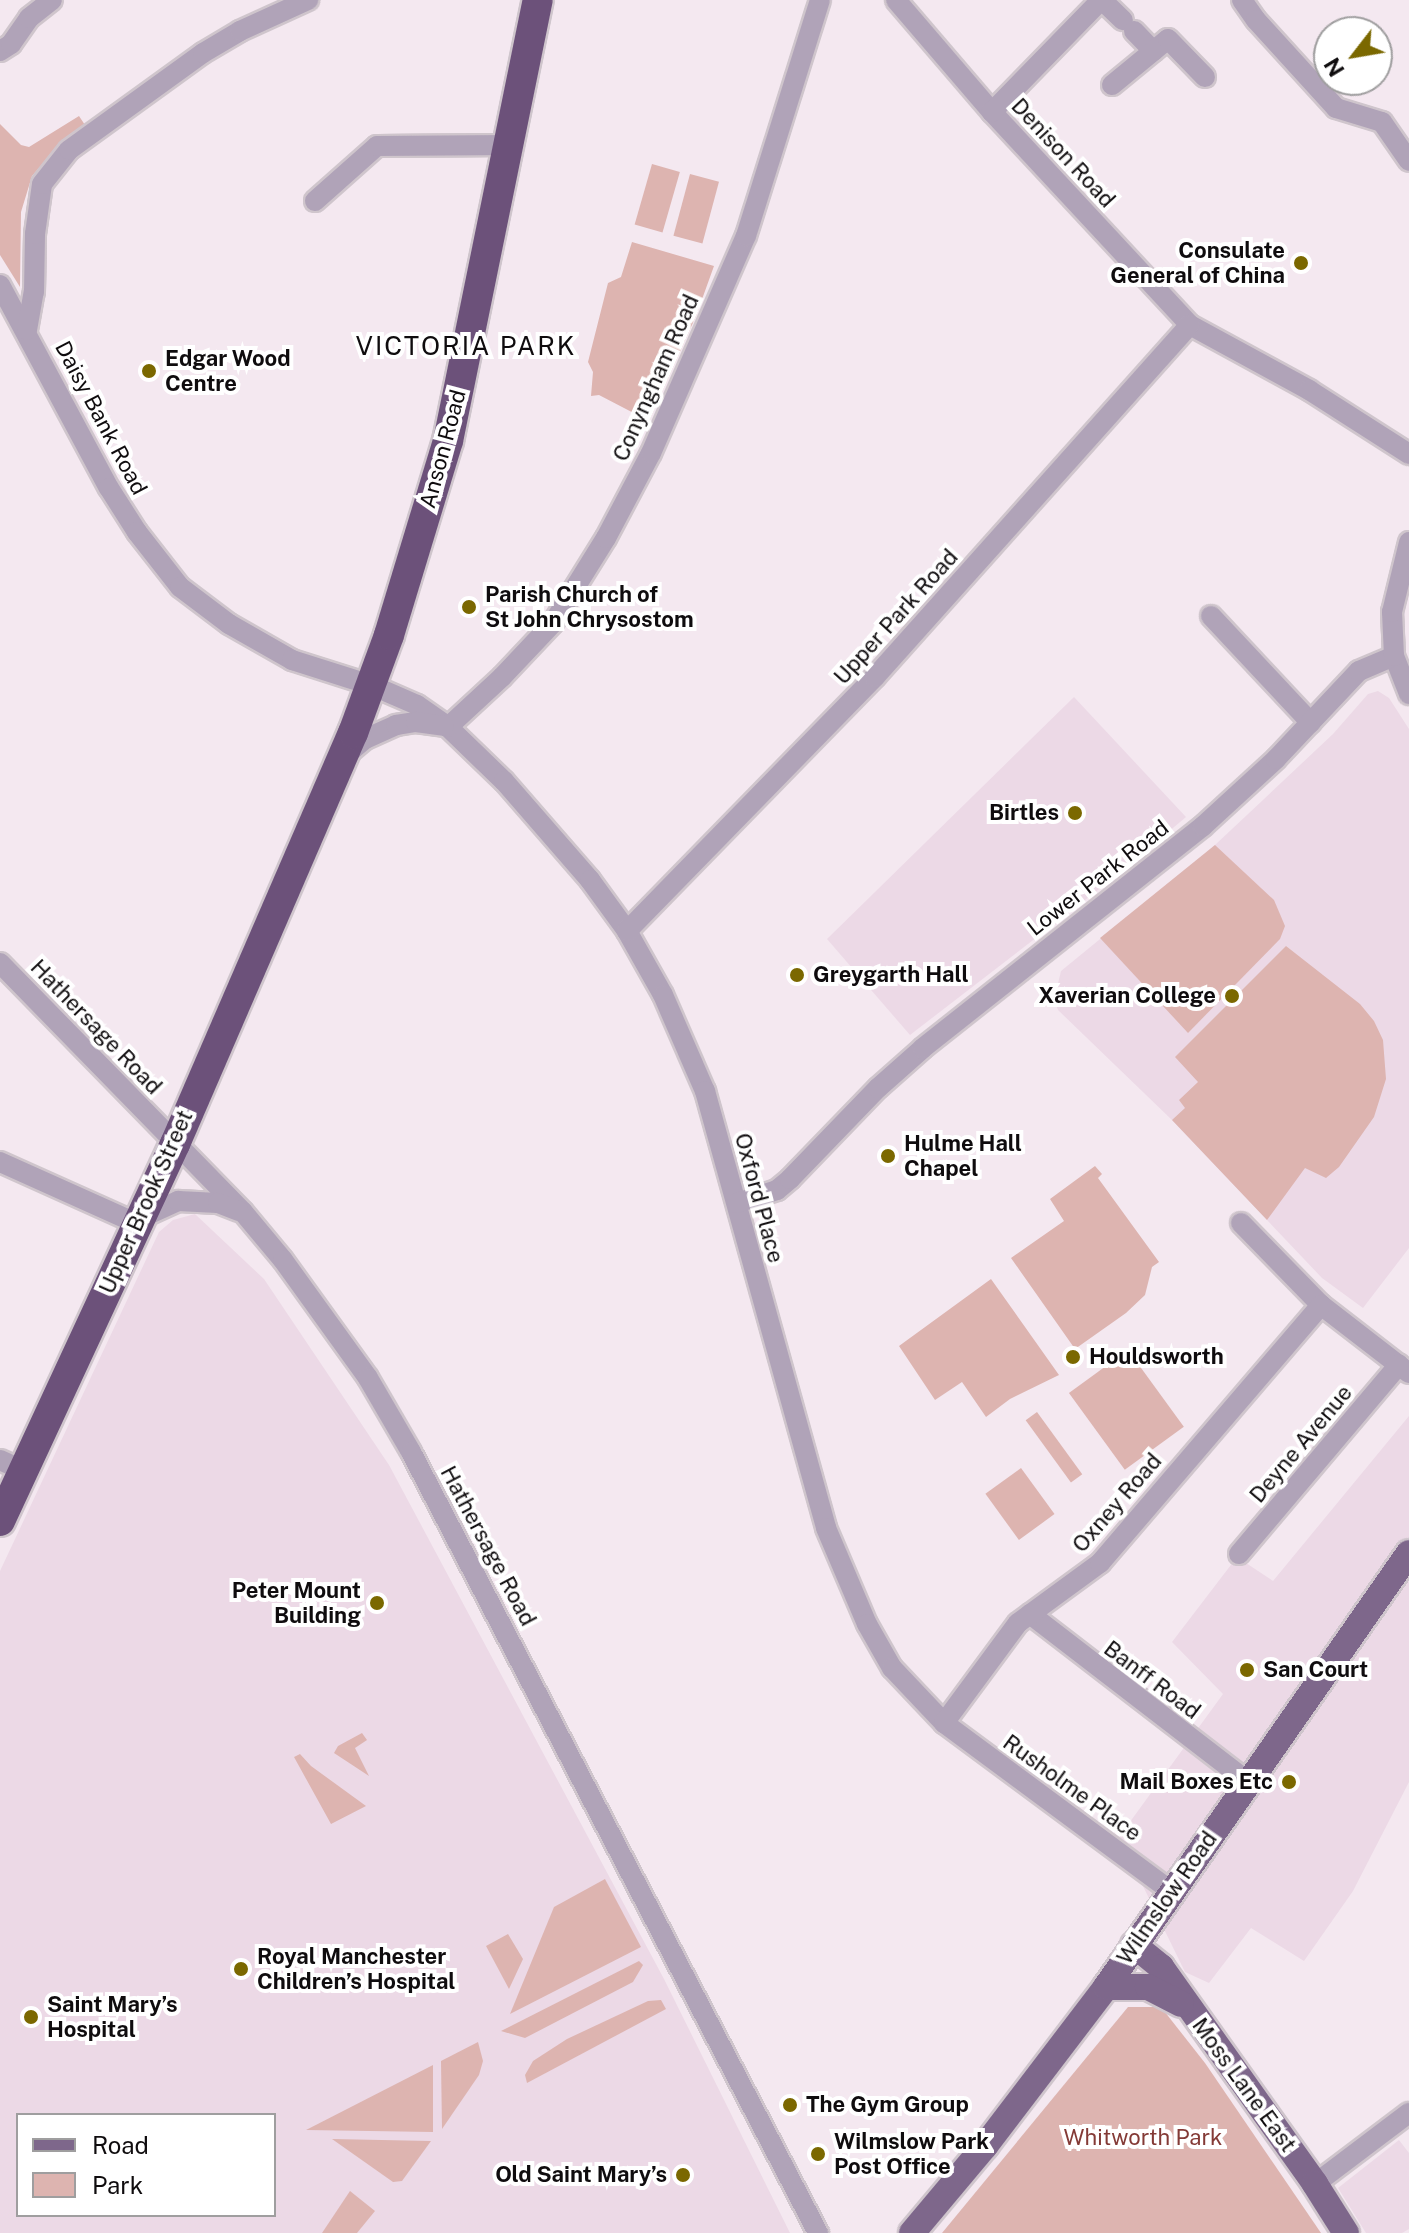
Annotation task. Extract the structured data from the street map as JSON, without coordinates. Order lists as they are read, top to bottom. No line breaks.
{"streets":{"highway":["Anson Road","Upper Brook Street"],"main road":["Wilmslow Road","Moss Lane East"],"street":["Denison Road","Conyngham Road","Daisy Bank Road","Upper Park Road","Lower Park Road","Hathersage Road","Oxford Place","Deyne Avenue","Oxney Road","Banff Road","Rusholme Place"]},"crossings":[["Denison Road","Upper Park Road"],["Conyngham Road","Oxford Place"],["Daisy Bank Road","Anson Road"],["Daisy Bank Road","Oxford Place"],["Anson Road","Oxford Place"],["Anson Road","Upper Brook Street"],["Upper Park Road","Oxford Place"],["Lower Park Road","Oxford Place"],["Hathersage Road","Upper Brook Street"],["Oxford Place","Oxney Road"],["Oxford Place","Rusholme Place"],["Oxney Road","Banff Road"],["Oxney Road","Rusholme Place"],["Banff Road","Wilmslow Road"],["Rusholme Place","Wilmslow Road"],["Wilmslow Road","Moss Lane East"]],"districts":["VICTORIA PARK"],"parks":["Whitworth Park"],"places":["Consulate General of China","Edgar Wood Centre","Parish Church of St John Chrysostom","Birtles","Greygarth Hall","Xaverian College","Hulme Hall Chapel","Houldsworth","Peter Mount Building","San Court","Mail Boxes Etc","Royal Manchester Children’s Hospital","Saint Mary’s Hospital","The Gym Group","Wilmslow Park Post Office","Old Saint Mary’s"],"legend":["Road","Park"],"north":"bottom left"}
